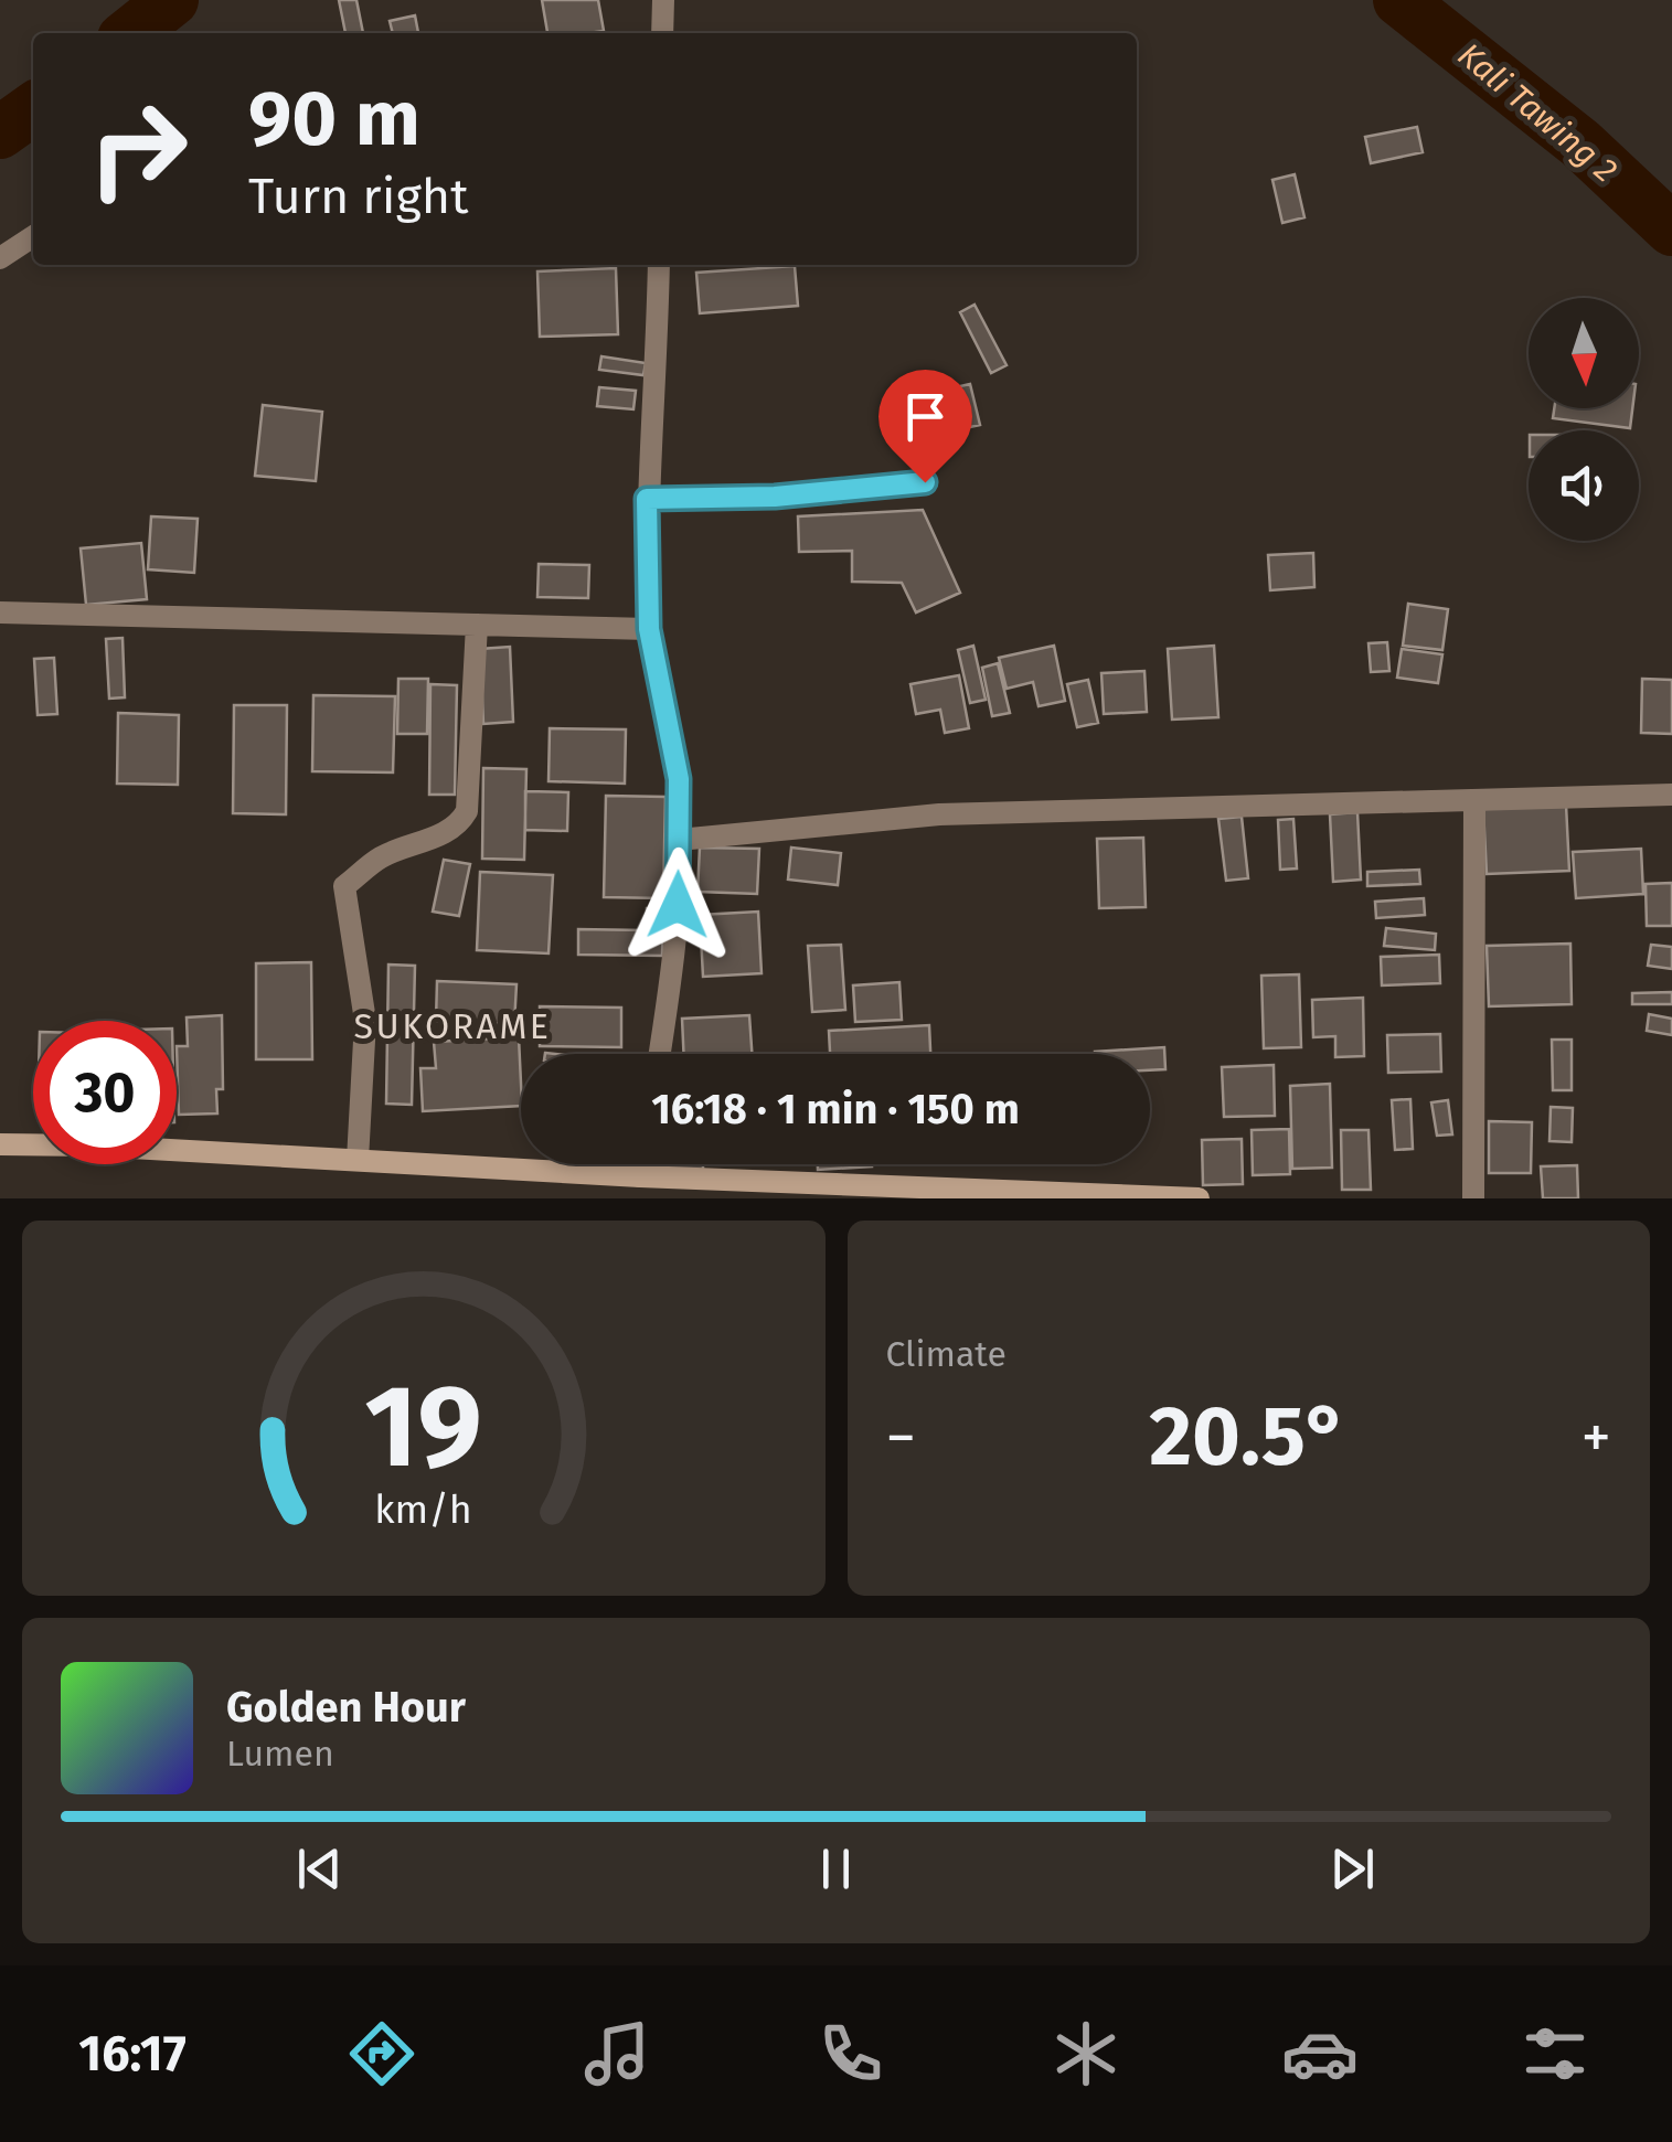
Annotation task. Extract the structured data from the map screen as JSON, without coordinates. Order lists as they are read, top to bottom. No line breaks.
{"districts":["SUKORAME"],"water":["Kali Tawing 2"],"north":"bottom","page":{"turn":["90 m","Turn right"],"limit":"30","trip":"16:18 · 1 min · 150 m","tile":"Climate","heat":["−","20.5°","+"],"song":["Golden Hour","Lumen"],"tabs":"16:17","gauge":["19","km/h"]}}
